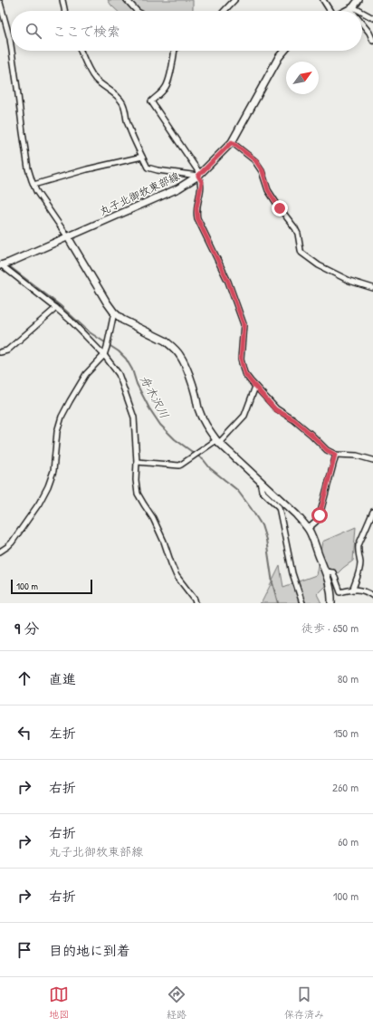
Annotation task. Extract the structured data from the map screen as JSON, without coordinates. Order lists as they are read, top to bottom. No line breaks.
{"streets":{"street":["丸子北御牧東部線"]},"water":["舟木沢川"],"scale_bar":"100 m","north":"top right","page":{"search":"ここで検索","scale":"100 m","heading":["9 分","徒歩 · 650 m"],"list":[["直進","80 m"],["左折","150 m"],["右折","260 m"],["右折","丸子北御牧東部線","60 m"],["右折","100 m"],"目的地に到着"],"nav":["地図","経路","保存済み"]}}
